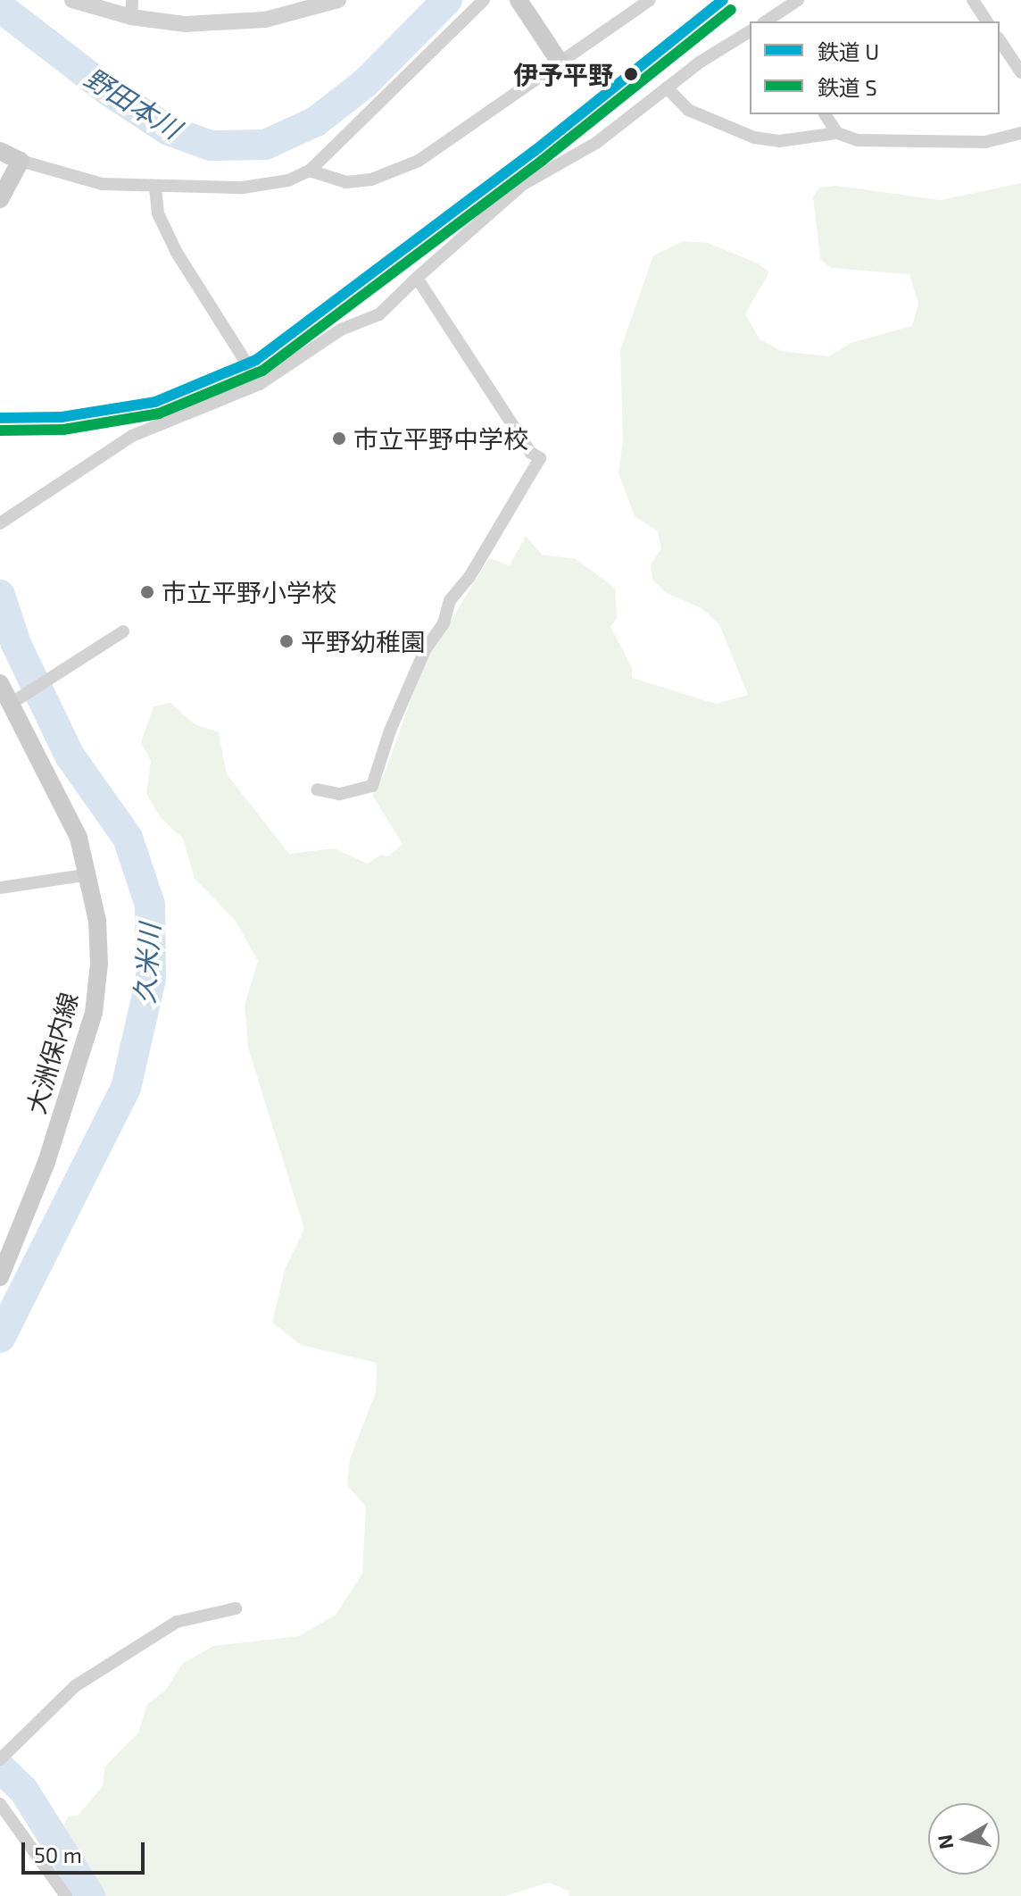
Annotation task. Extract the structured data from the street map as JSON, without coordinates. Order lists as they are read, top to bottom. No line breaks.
{"streets":{"main road":["大洲保内線"]},"water":["野田本川","久米川"],"places":["伊予平野","市立平野中学校","市立平野小学校","平野幼稚園"],"lines":["rail line U","rail line S"],"legend":["鉄道 U","鉄道 S"],"scale_bar":"50 m","north":"left"}
